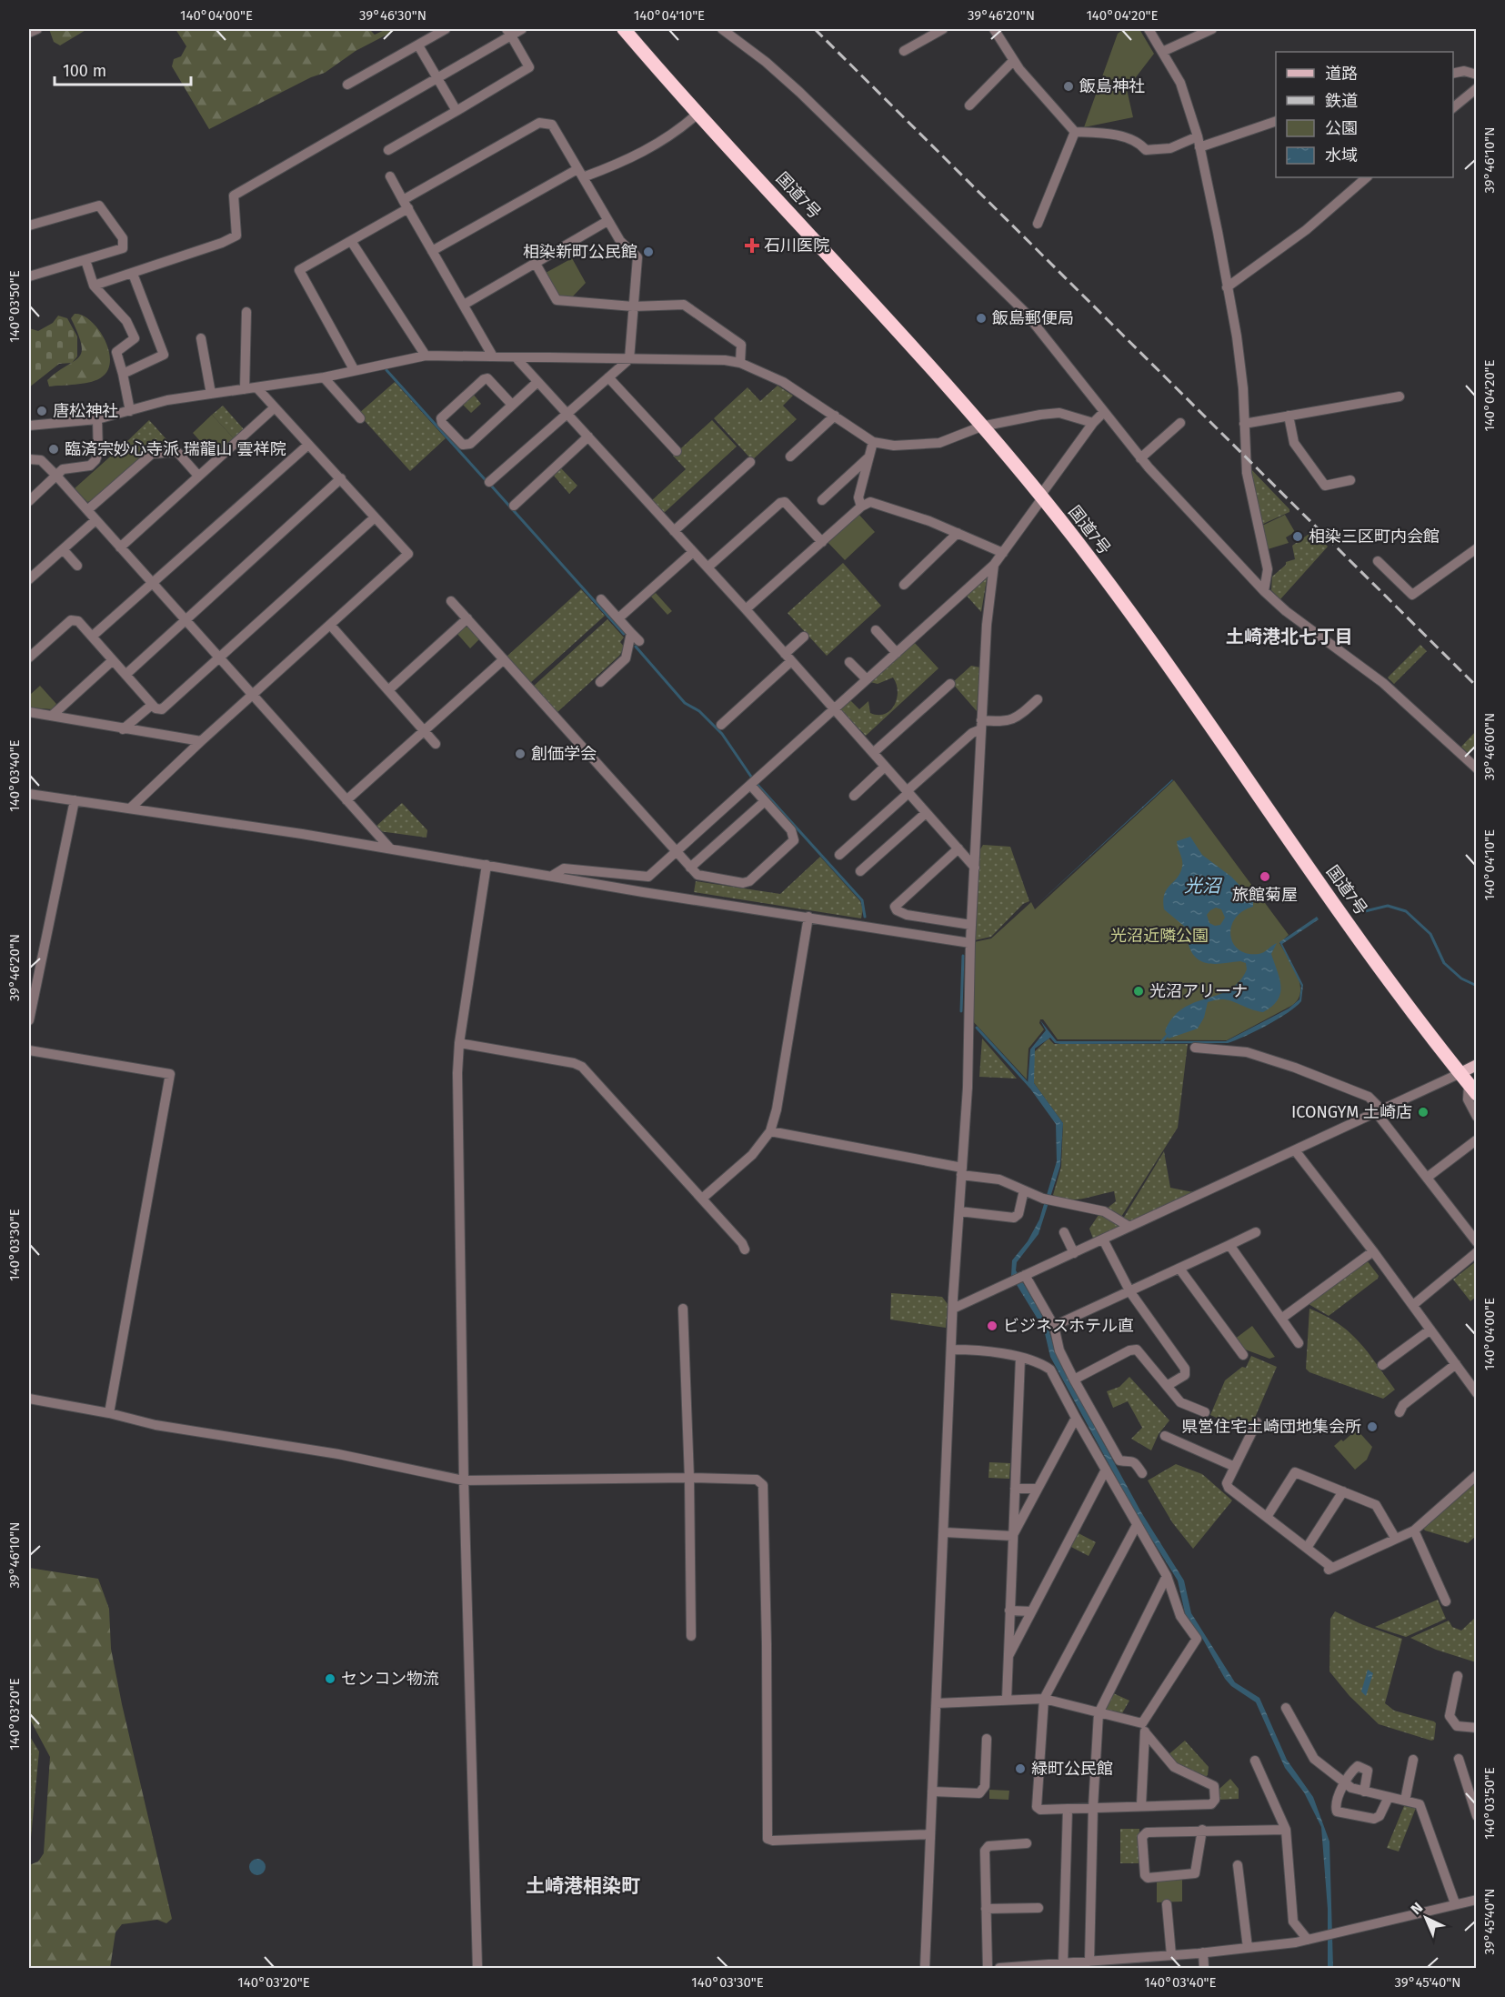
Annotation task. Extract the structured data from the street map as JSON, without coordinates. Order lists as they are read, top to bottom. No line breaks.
{"streets":{"highway":["国道7号"]},"districts":["土崎港北七丁目","土崎港相染町"],"water":["光沼"],"parks":["光沼近隣公園"],"places":{"other":["飯島神社","相染新町公民館","飯島郵便局","唐松神社","臨済宗妙心寺派 瑞龍山 雲祥院","相染三区町内会館","創価学会","旅館菊屋","光沼アリーナ","ICONGYM 土崎店","ビジネスホテル直","県営住宅土崎団地集会所","センコン物流","緑町公民館"],"health":["石川医院"]},"legend":["道路","鉄道","公園","水域"],"scale_bar":"100 m","north":"top left","coordinates":["140°04'00\"E","39°46'30\"N","140°04'10\"E","39°46'20\"N","140°04'20\"E","39°46'10\"N","140°03'50\"E","39°46'00\"N","140°03'40\"E","140°03'30\"E","140°03'20\"E","39°45'40\"N"]}
